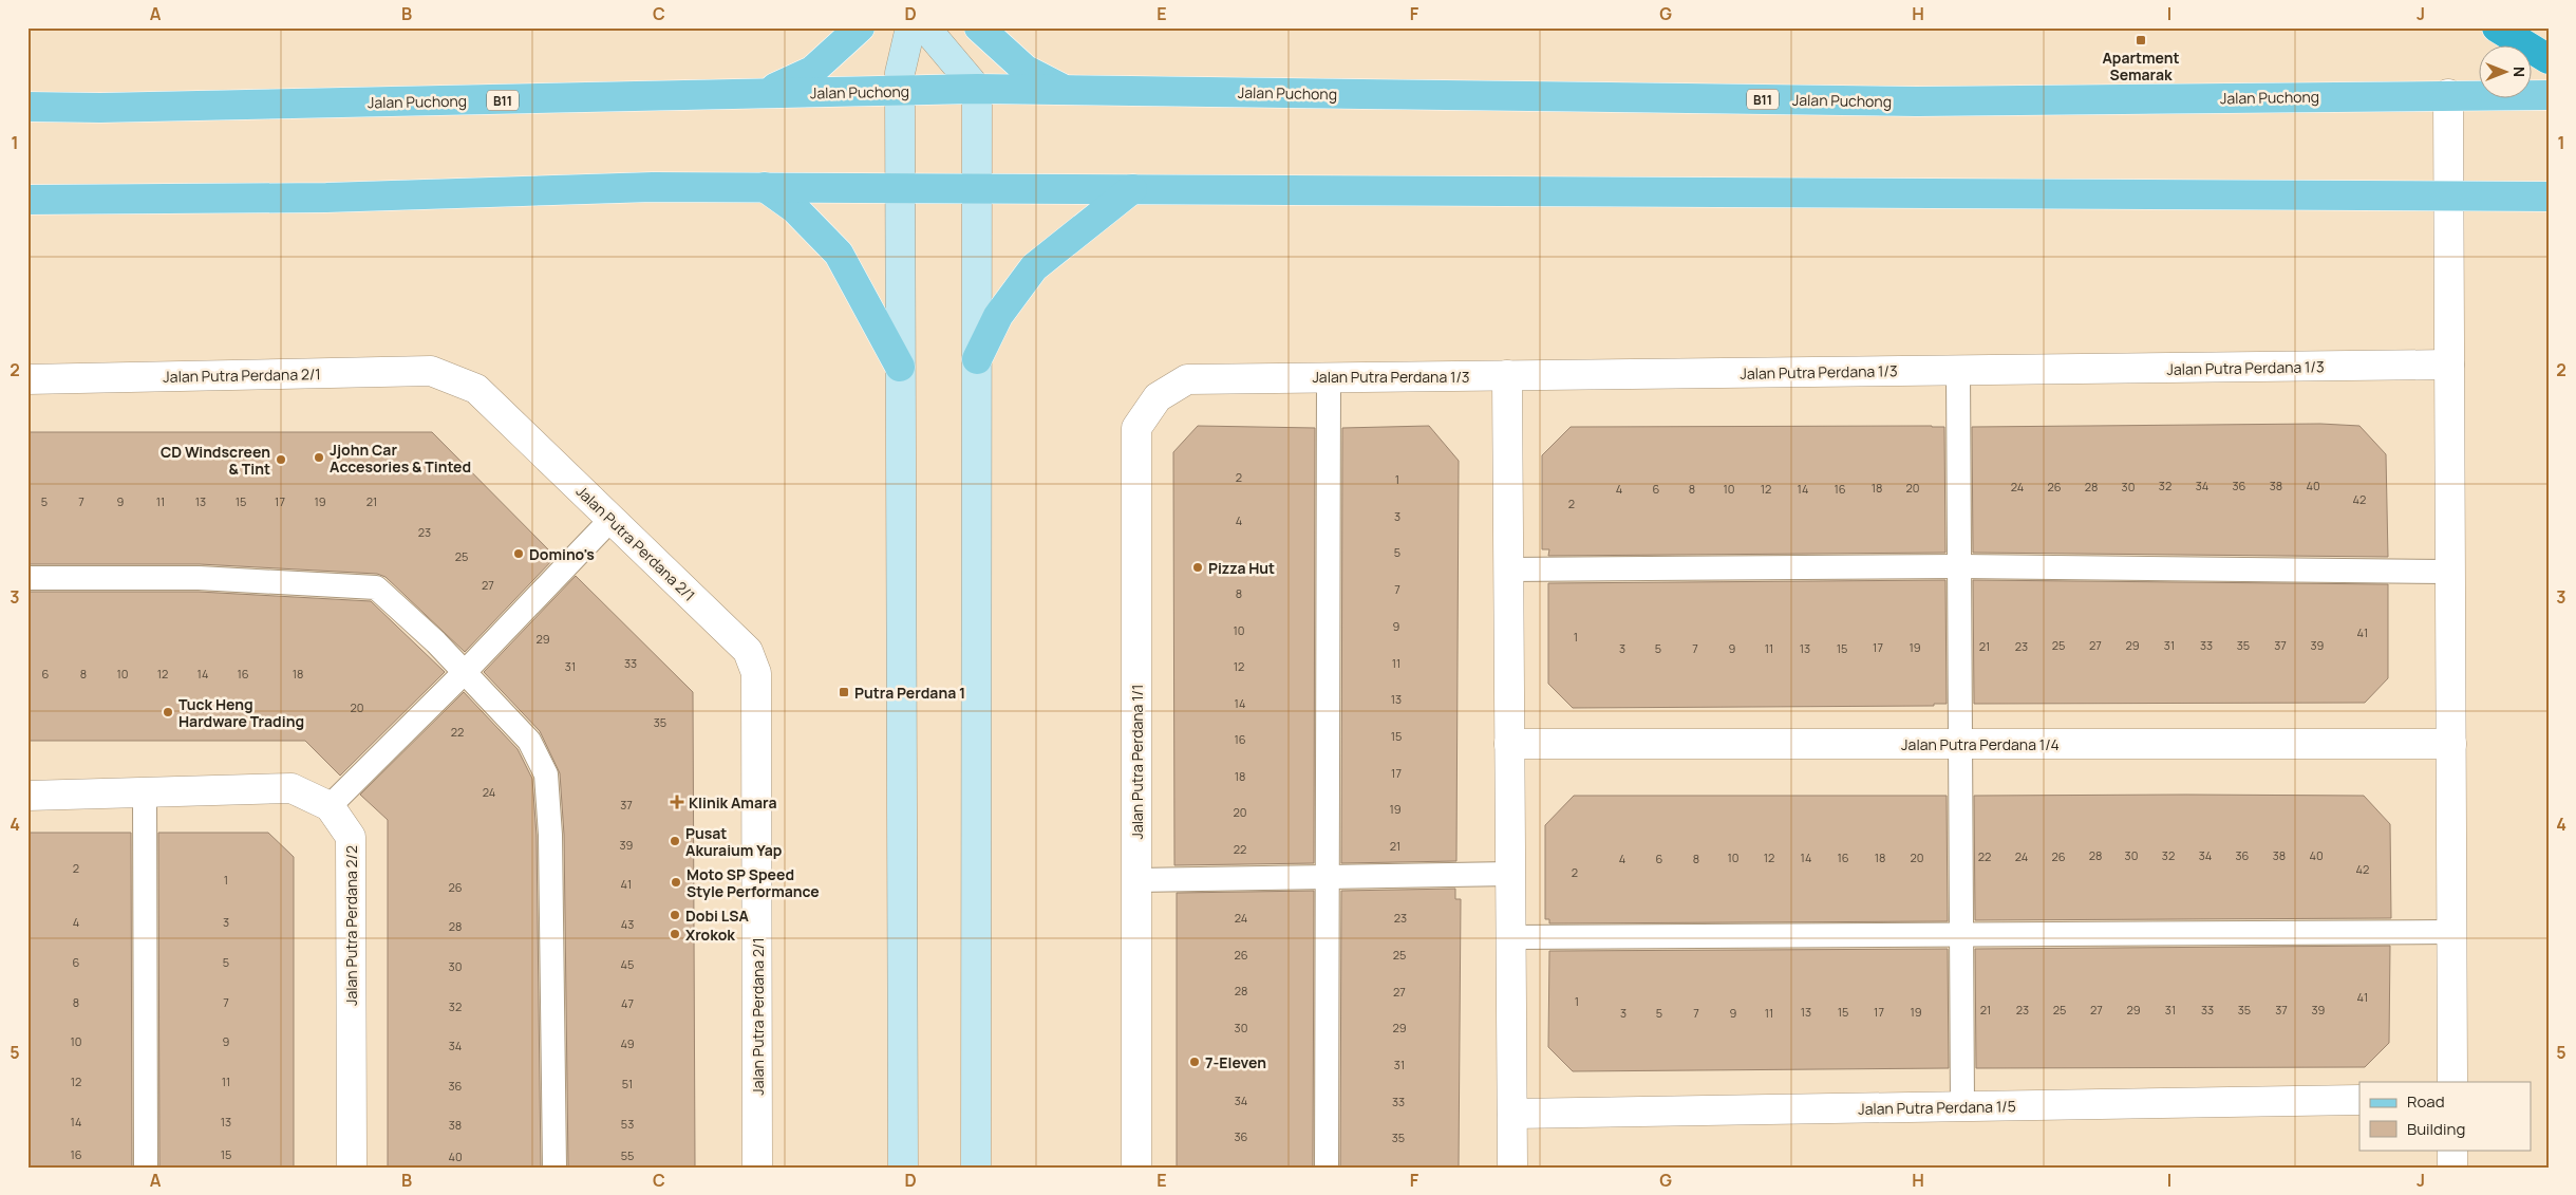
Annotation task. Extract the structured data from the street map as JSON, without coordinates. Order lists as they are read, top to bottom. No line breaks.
{"streets":{"main road":["Jalan Puchong","B11"],"street":["Jalan Putra Perdana 1/3","Jalan Putra Perdana 2/1","Jalan Putra Perdana 1/4","Jalan Putra Perdana 1/1","Jalan Putra Perdana 2/2","Jalan Putra Perdana 1/5"]},"crossings":[["Jalan Putra Perdana 1/3","Jalan Putra Perdana 1/1"]],"places":{"transit":["Apartment Semarak","Putra Perdana 1"],"other":["Jjohn Car Accesories & Tinted","CD Windscreen & Tint","Domino's","Pizza Hut","Tuck Heng Hardware Trading","Pusat Akuraium Yap","Moto SP Speed Style Performance","Dobi LSA","Xrokok","7-Eleven"],"health":["Klinik Amara"]},"house_numbers":["2","1","32","34","36","38","40","24","26","28","30","18","20","4","6","8","10","12","14","16","42","5","7","9","11","13","15","17","19","21","2","3","4","23","5","25","27","7","8","9","10","41","1","29","25","27","29","31","33","35","37","39","21","23","17","19","3","5","7","9","11","13","15","33","11","31","12","6","8","10","12","14","16","18","13","14","20","35","22","15","16","17","18","24","37","19","20","39","21","22","28","30","32","34","36","38","40","22","24","26","10","12","14","16","18","20","4","6","8","2","42","2","1","41","26","24","23","4","3","43","28","26","25","6","5","45","30","28","27","41","1","8","7","47","32","21","23","25","27","29","31","33","35","37","39","13","15","17","19","3","5","7","9","11","30","29","10","9","49","34","31","12","11","51","36","34","33","14","13","53","38","36","35","16","15","55","40"],"legend":["Road","Building"],"north":"right","grid":{"columns":["A","B","C","D","E","F","G","H","I","J"],"rows":["1","2","3","4","5"]}}
